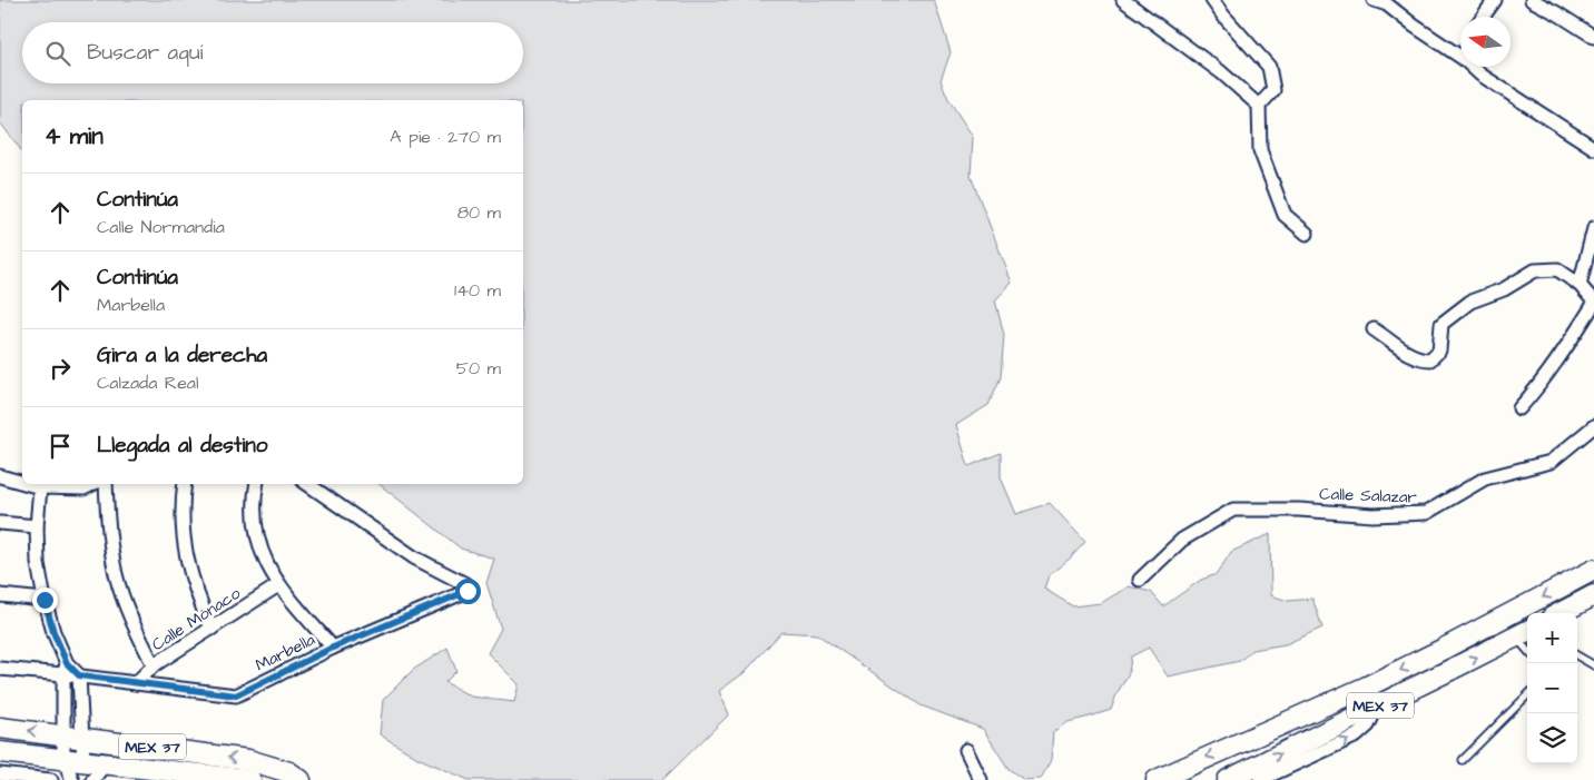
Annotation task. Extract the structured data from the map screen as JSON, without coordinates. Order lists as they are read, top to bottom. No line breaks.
{"streets":{"main road":["MEX 37"],"street":["Calle Salazar","Calle Mónaco","Marbella"]},"crossings":[["Calle Mónaco","Marbella"]],"north":"left","page":{"search":"Buscar aquí","heading":["4 min","A pie · 270 m"],"list":[["Continúa","Calle Normandia","80 m"],["Continúa","Marbella","140 m"],["Gira a la derecha","Calzada Real","50 m"],"Llegada al destino"],"map_buttons":["+","−"]}}
